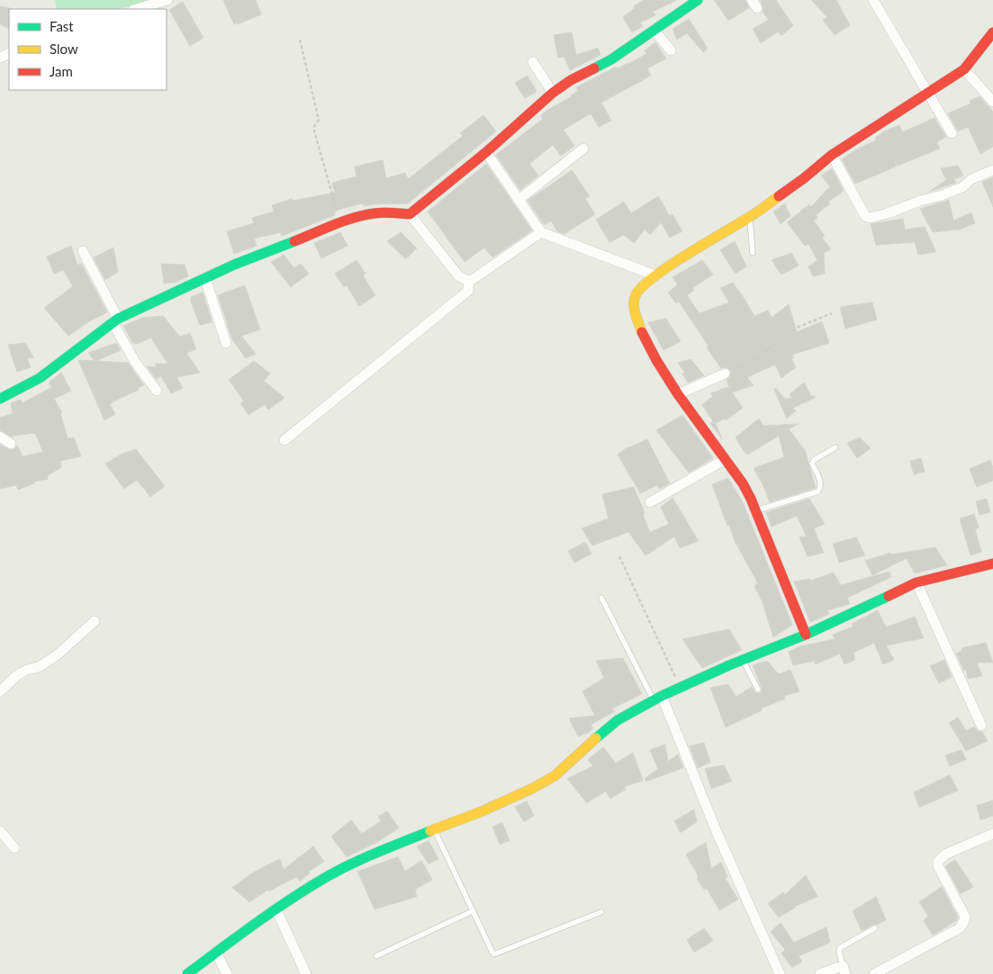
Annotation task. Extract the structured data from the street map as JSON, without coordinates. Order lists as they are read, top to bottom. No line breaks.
{"legend":["Fast","Slow","Jam"]}
